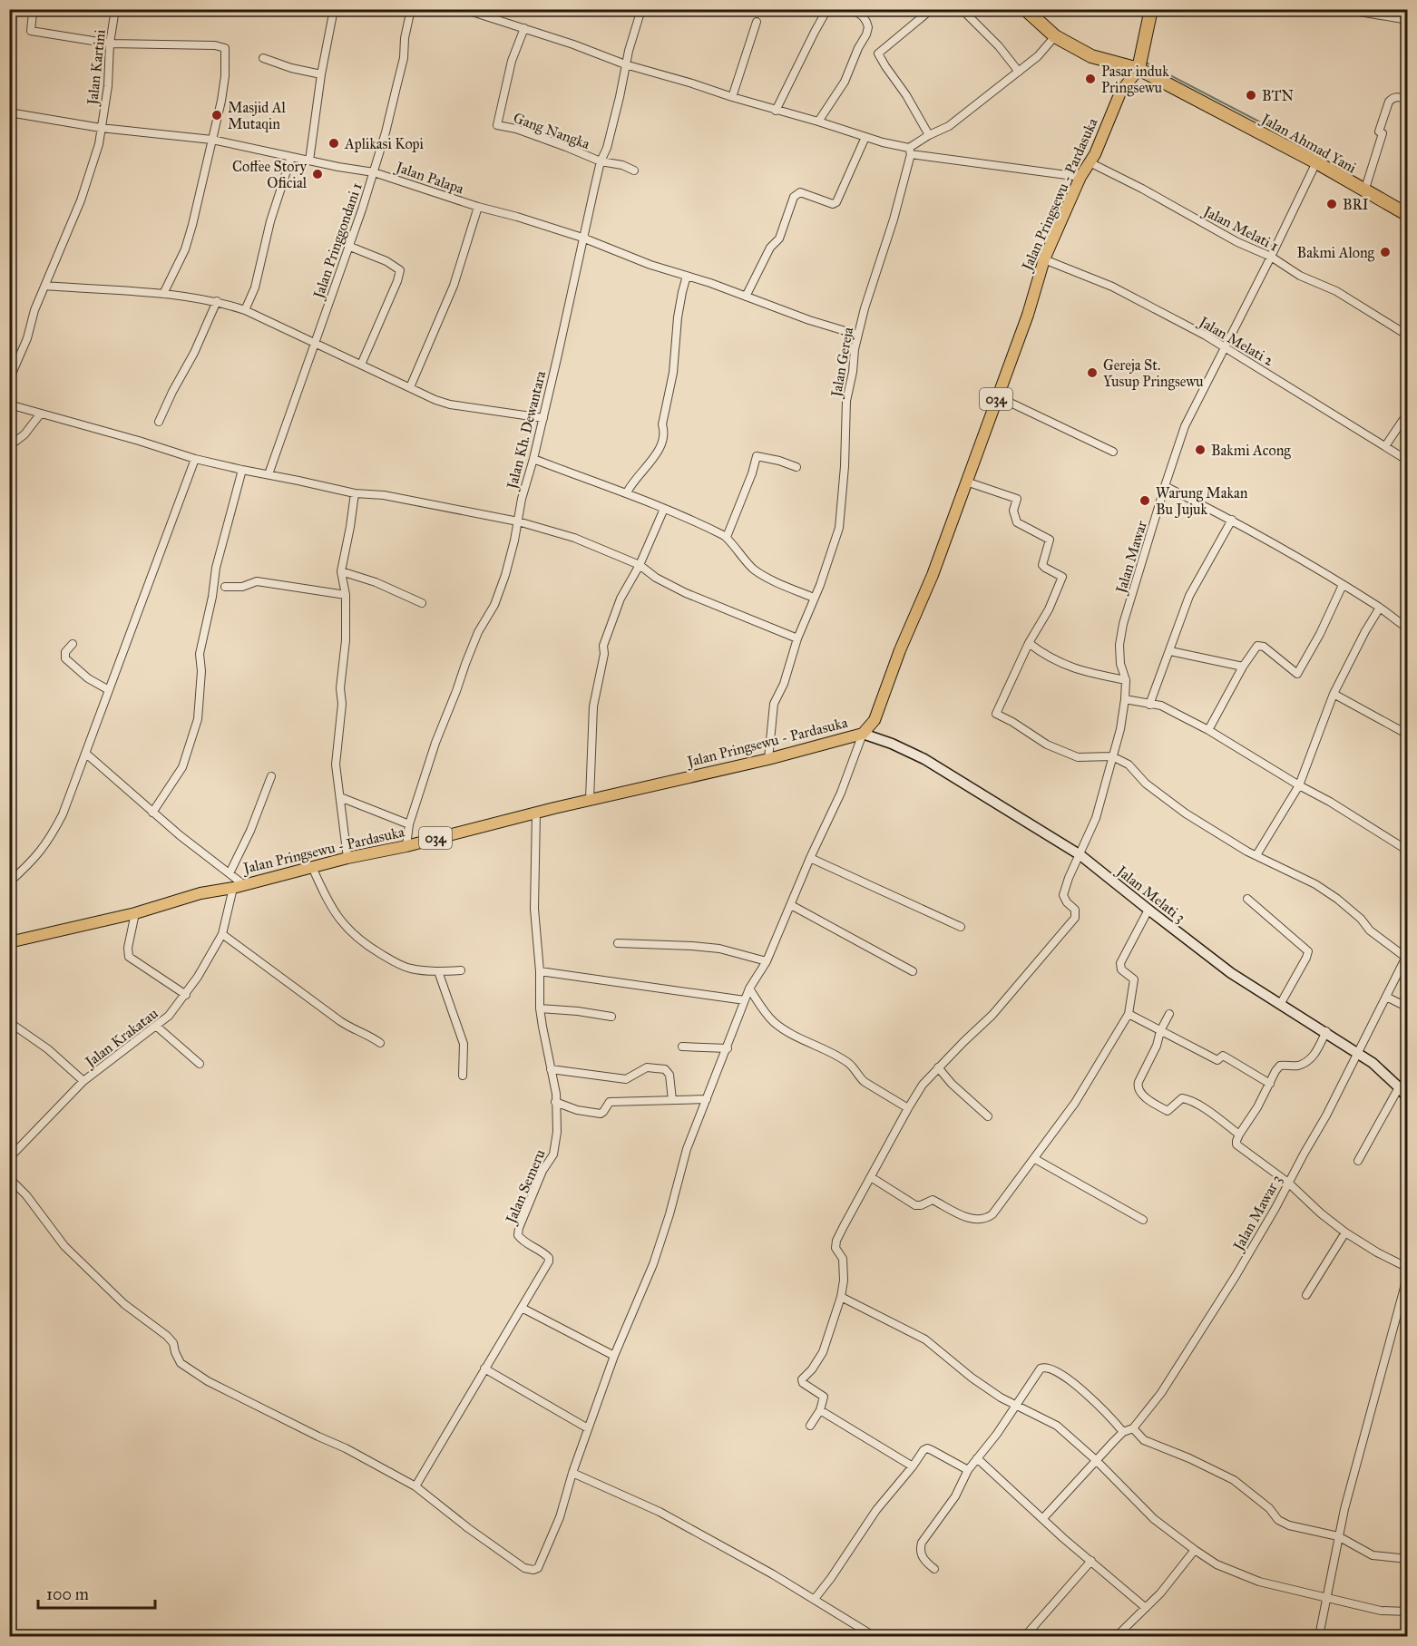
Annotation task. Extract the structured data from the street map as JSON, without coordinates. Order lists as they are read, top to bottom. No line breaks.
{"streets":{"highway":["Jalan Ahmad Yani"],"main road":["Jalan Pringsewu - Pardasuka","034"],"street":["Jalan Kartini","Gang Nangka","Jalan Palapa","Jalan Melati 1","Jalan Pringgondani 1","Jalan Melati 2","Jalan Gereja","Jalan Kh. Dewantara","Jalan Mawar","Jalan Melati 3","Jalan Krakatau","Jalan Semeru","Jalan Mawar 3"]},"crossings":[["Jalan Kartini","Jalan Palapa"],["Gang Nangka","Jalan Kh. Dewantara"],["Jalan Ahmad Yani","Jalan Pringsewu - Pardasuka"],["Jalan Ahmad Yani","Jalan Mawar"],["Jalan Palapa","Jalan Pringgondani 1"],["Jalan Palapa","Jalan Gereja"],["Jalan Palapa","Jalan Kh. Dewantara"],["Jalan Pringsewu - Pardasuka","Jalan Melati 1"],["Jalan Pringsewu - Pardasuka","Jalan Melati 2"],["Jalan Pringsewu - Pardasuka","Jalan Gereja"],["Jalan Pringsewu - Pardasuka","Jalan Kh. Dewantara"],["Jalan Pringsewu - Pardasuka","Jalan Melati 3"],["Jalan Pringsewu - Pardasuka","Jalan Krakatau"],["Jalan Pringsewu - Pardasuka","Jalan Semeru"],["Jalan Melati 1","Jalan Mawar"],["Jalan Melati 2","Jalan Mawar"],["Jalan Mawar","Jalan Melati 3"],["Jalan Melati 3","Jalan Mawar 3"]],"places":["Pasar induk Pringsewu","BTN","Masjid Al Mutaqin","Aplikasi Kopi","Coffee Story Oficial","BRI","Bakmi Along","Gereja St. Yusup Pringsewu","Bakmi Acong","Warung Makan Bu Jujuk"],"scale_bar":"100 m"}
